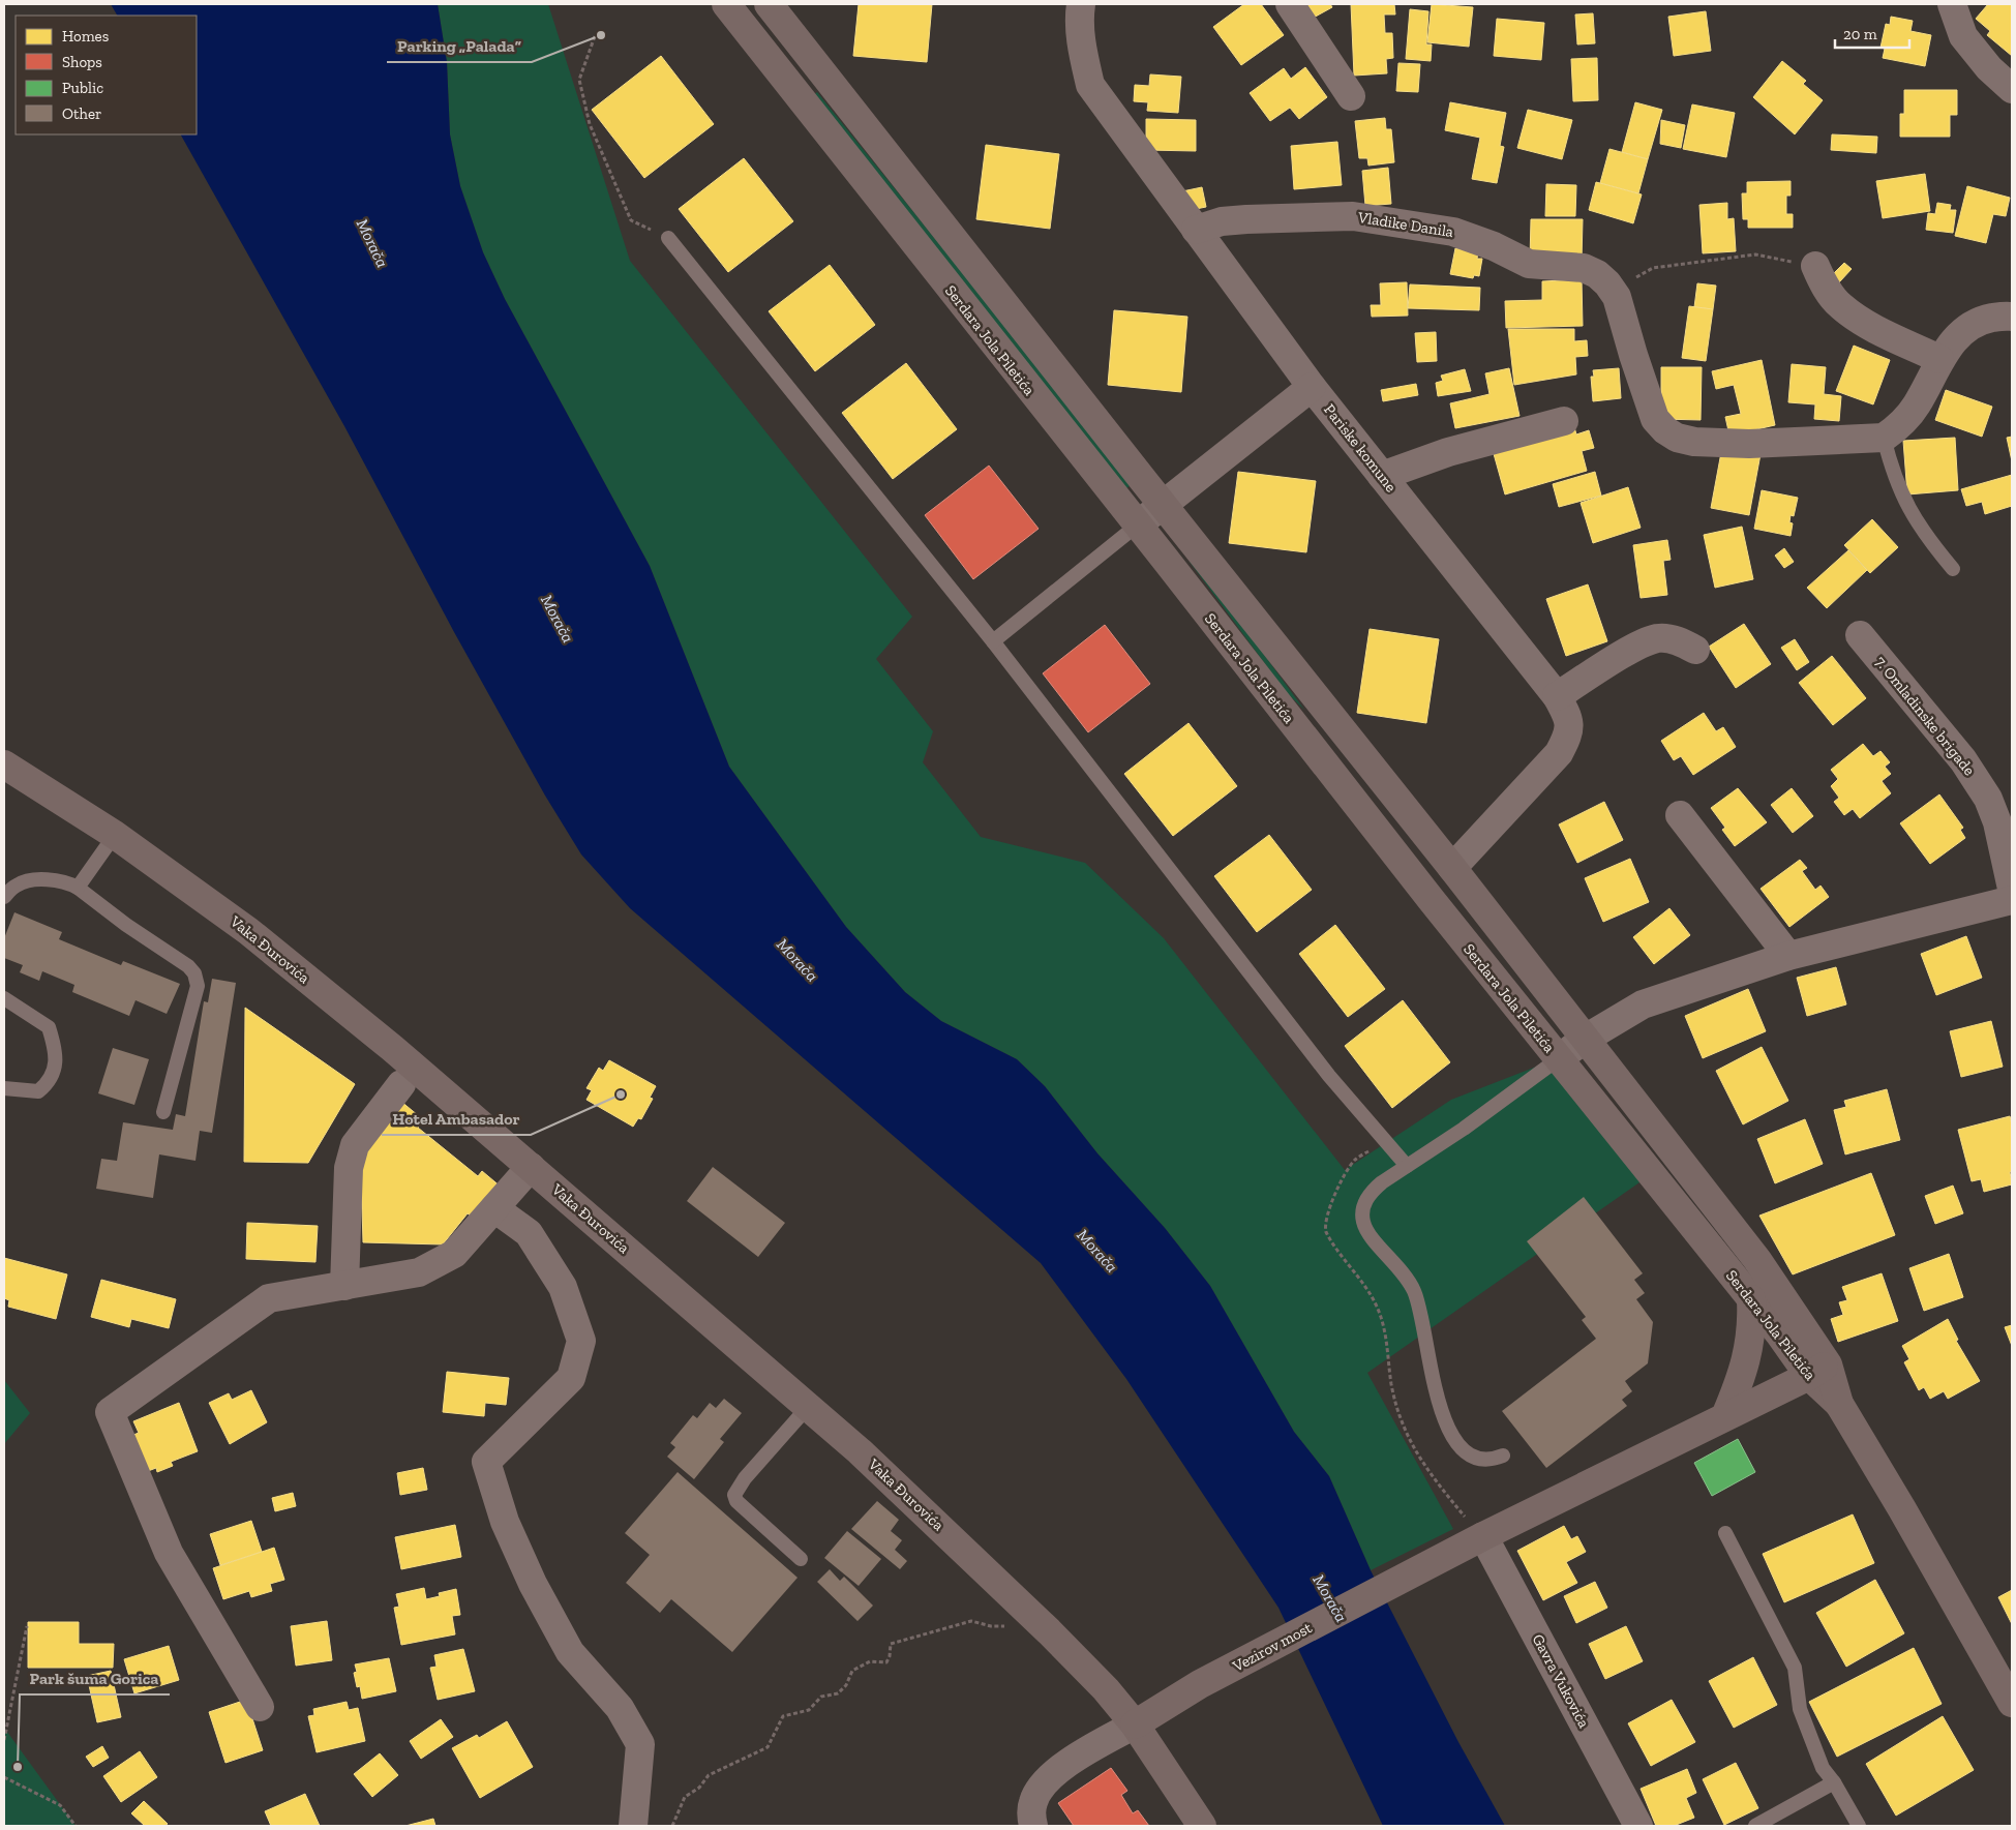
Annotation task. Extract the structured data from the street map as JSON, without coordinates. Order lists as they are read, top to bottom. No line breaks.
{"streets":{"main road":["Serdara Jola Piletića","Vaka Đurovića","Vezirov most"],"street":["Vladike Danila","Pariske komune","7. Omladinske brigade","Gavra Vukovića"]},"crossings":[["Vladike Danila","Pariske komune"],["Serdara Jola Piletića","Pariske komune"],["Serdara Jola Piletića","Vezirov most"],["Vaka Đurovića","Vezirov most"],["Vezirov most","Gavra Vukovića"]],"water":["Morača"],"places":["Parking „Palada“","Hotel Ambasador","Park šuma Gorica"],"legend":["Homes","Shops","Public","Other"],"scale_bar":"20 m"}
